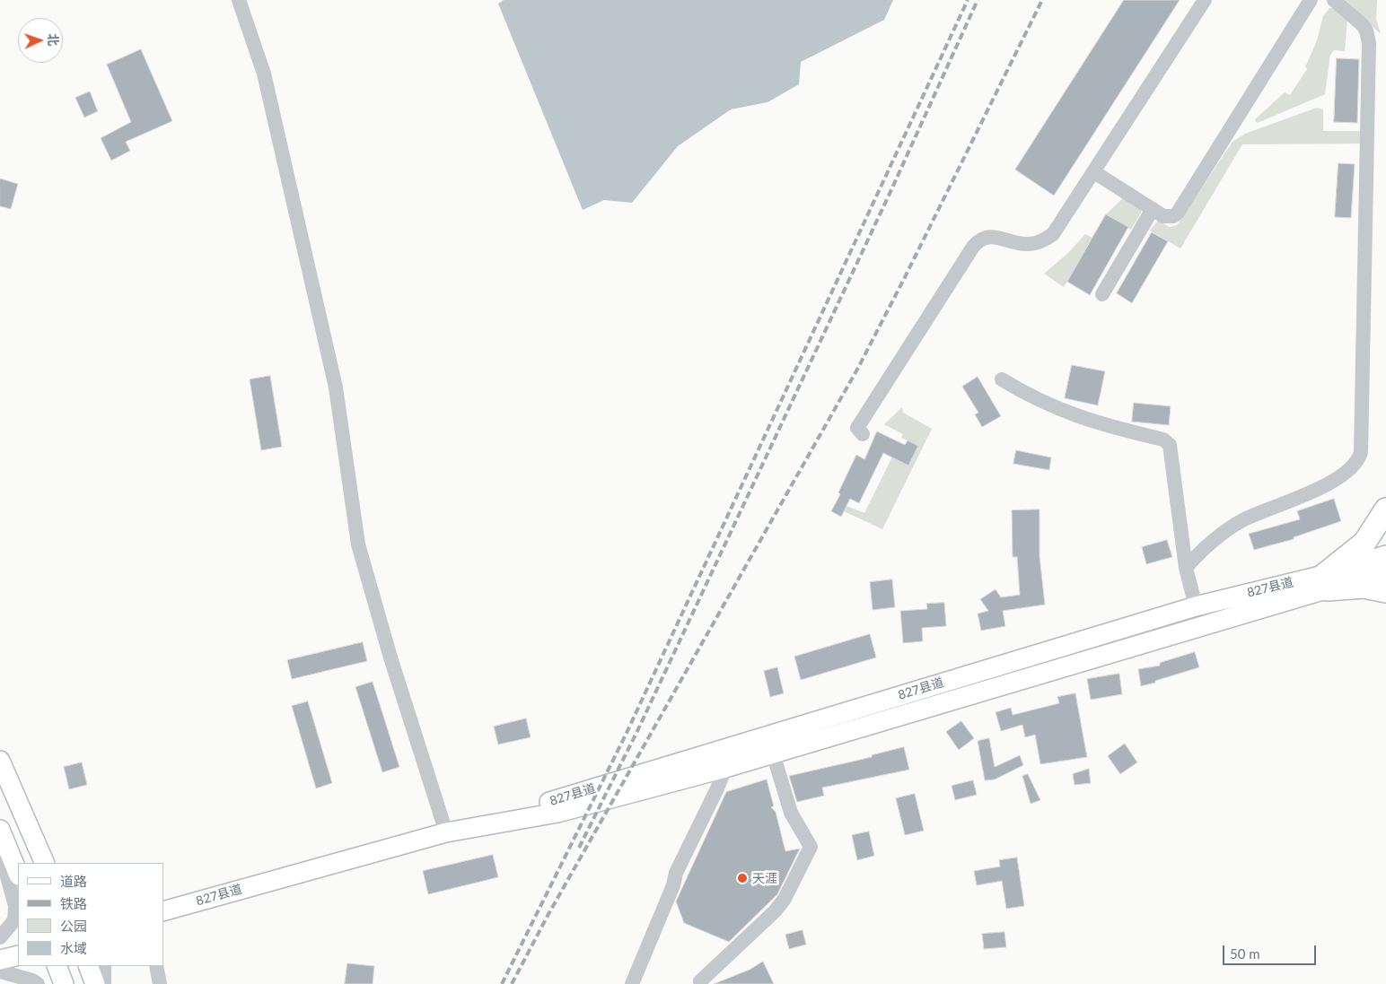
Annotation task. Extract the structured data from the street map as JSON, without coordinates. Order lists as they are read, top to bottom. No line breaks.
{"streets":{"main road":["827县道"]},"places":["天涯"],"legend":["道路","铁路","公园","水域"],"scale_bar":"50 m","north":"right"}
